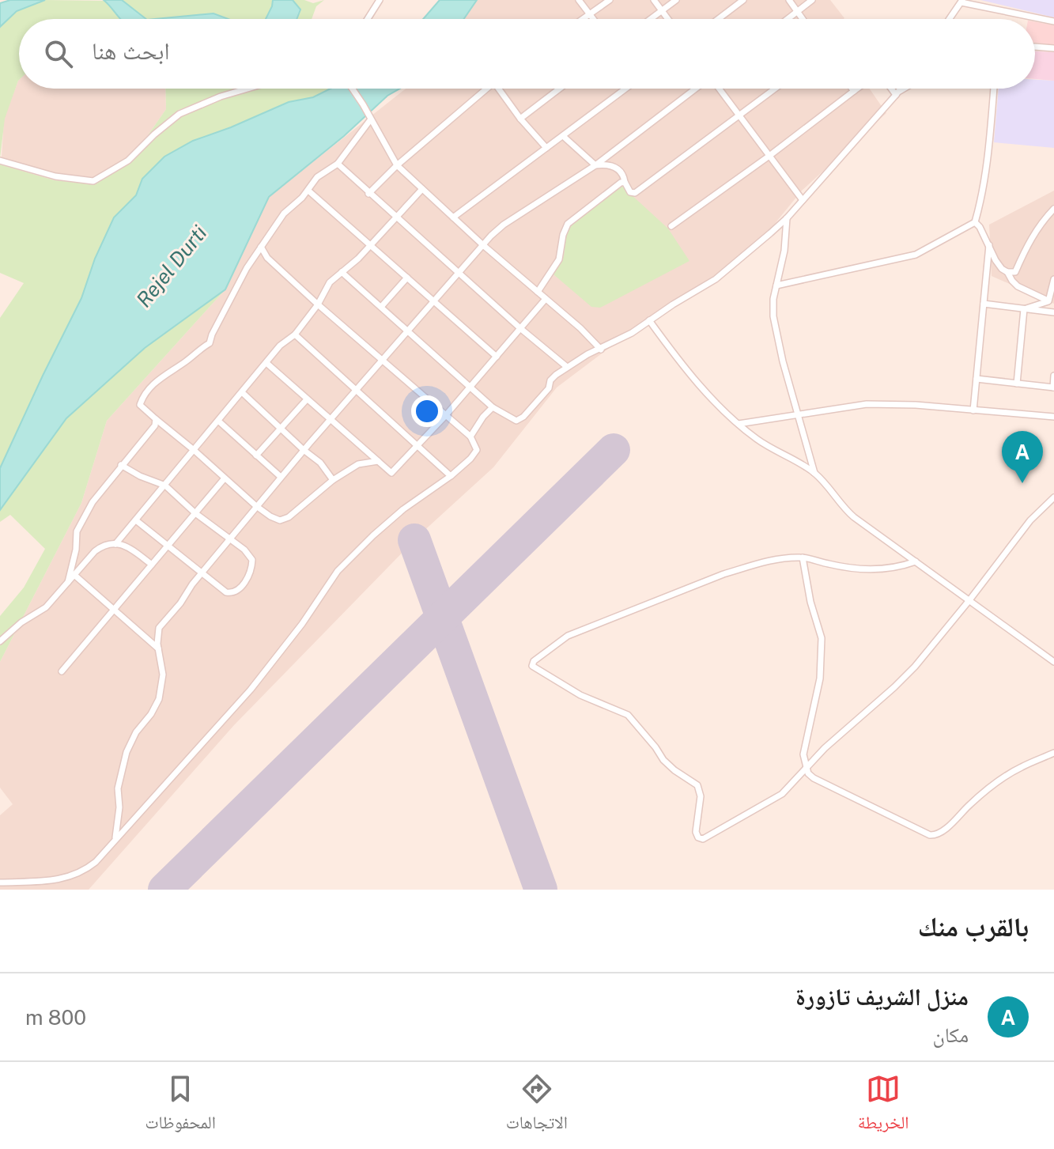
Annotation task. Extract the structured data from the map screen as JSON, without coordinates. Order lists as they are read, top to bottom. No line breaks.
{"water":["Rejel Durti"],"page":{"search":"ابحث هنا","pins":"A","heading":"بالقرب منك","list":[{"mark":"A","name":"منزل الشريف تازورة","note":"مكان","value":"800 m"}],"nav":["الخريطة","الاتجاهات","المحفوظات"]}}
